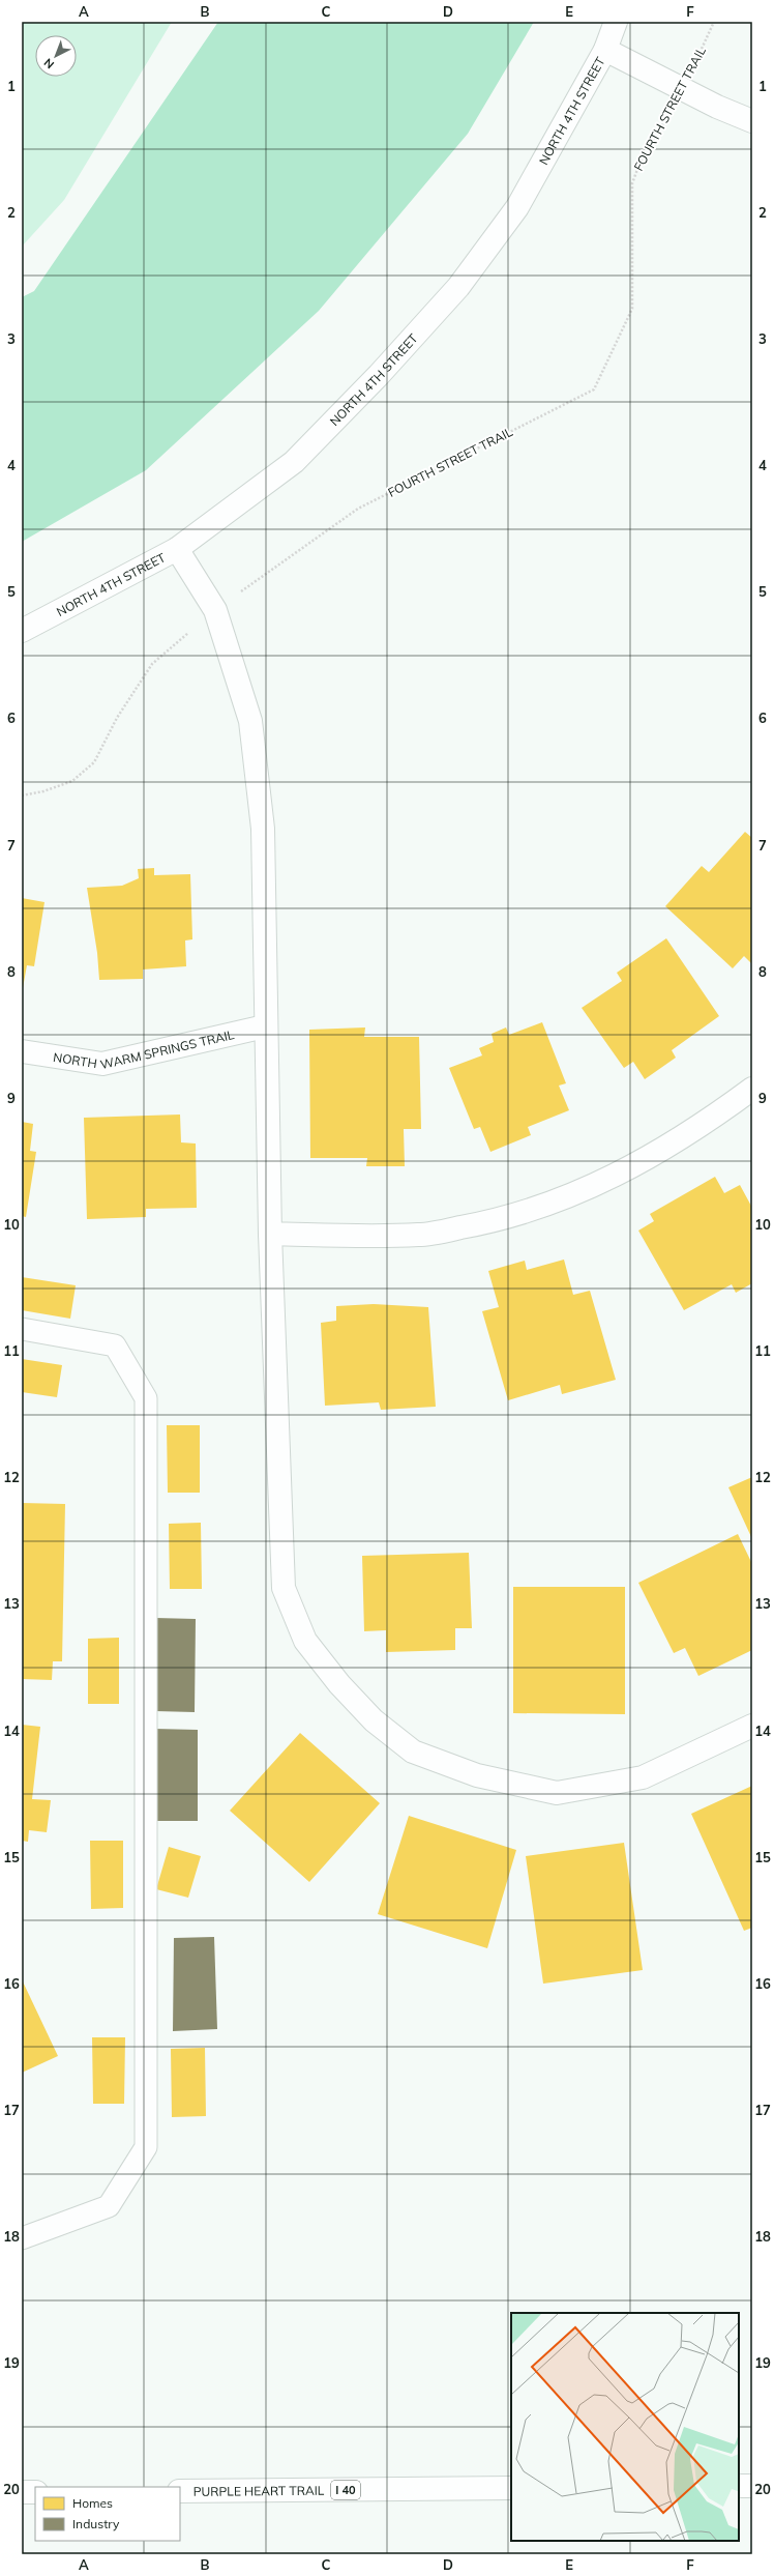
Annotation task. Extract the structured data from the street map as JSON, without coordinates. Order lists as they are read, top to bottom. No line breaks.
{"streets":{"main road":["NORTH 4TH STREET","NORTH WARM SPRINGS TRAIL","PURPLE HEART TRAIL","I 40"],"path":["FOURTH STREET TRAIL"]},"legend":["Homes","Industry"],"north":"bottom left","grid":{"columns":["A","B","C","D","E","F"],"rows":["1","2","3","4","5","6","7","8","9","10","11","12","13","14","15","16","17","18","19","20"]}}
